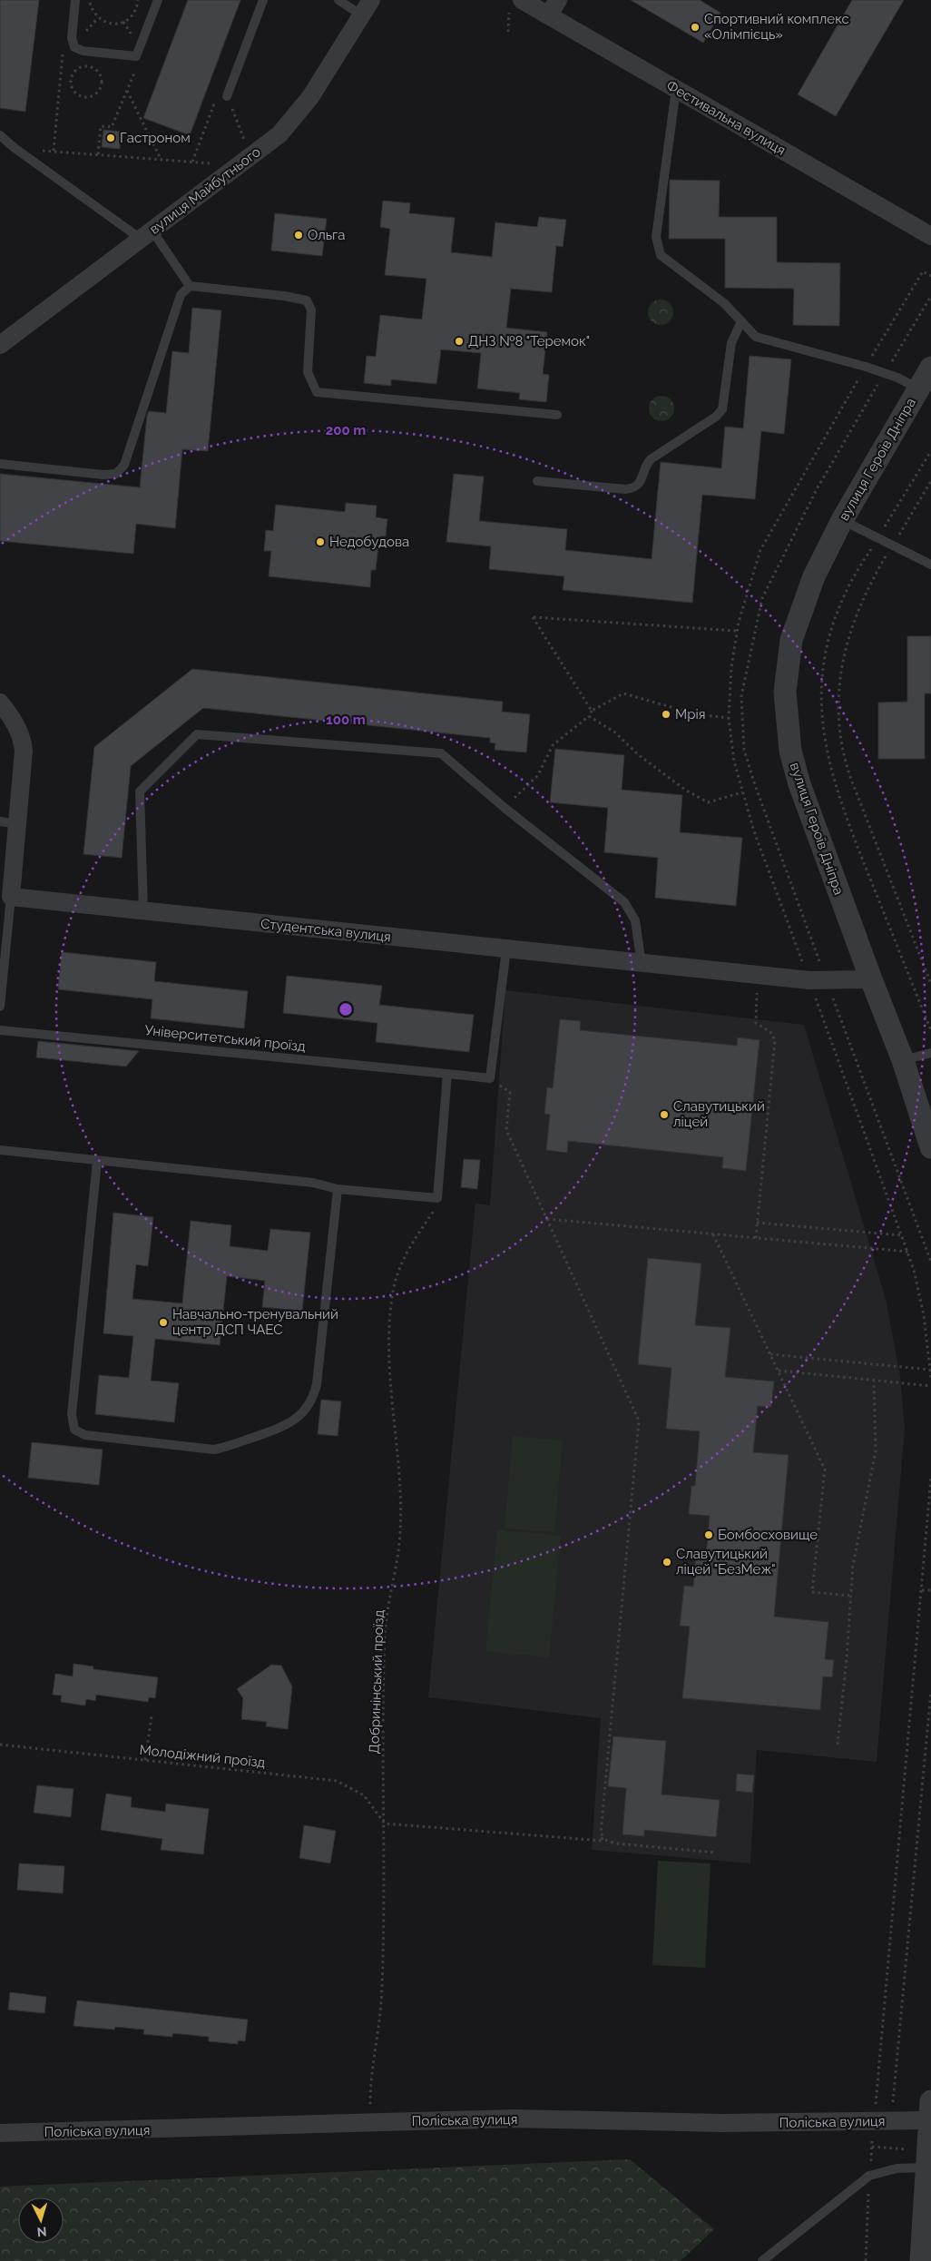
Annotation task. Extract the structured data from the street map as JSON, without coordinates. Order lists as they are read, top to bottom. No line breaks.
{"streets":{"street":["Фестивальна вулиця","вулиця Майбутнього","вулиця Героїв Дніпра","Студентська вулиця","Поліська вулиця"],"lane":["Університетський проїзд"],"path":["Добринінський проїзд","Молодіжний проїзд"]},"crossings":[["вулиця Героїв Дніпра","Студентська вулиця"],["Добринінський проїзд","Молодіжний проїзд"],["Добринінський проїзд","Поліська вулиця"]],"places":["Спортивний комплекс «Олімпієць»","Гастроном","Ольга","ДНЗ №8 \"Теремок\"","Недобудова","Мрiя","Славутицький ліцей","Навчально-тренувальний центр ДСП ЧАЕС","Бомбосховище","Славутицький ліцей \"БезМеж\""],"north":"bottom","rings":["200 m","100 m"]}
